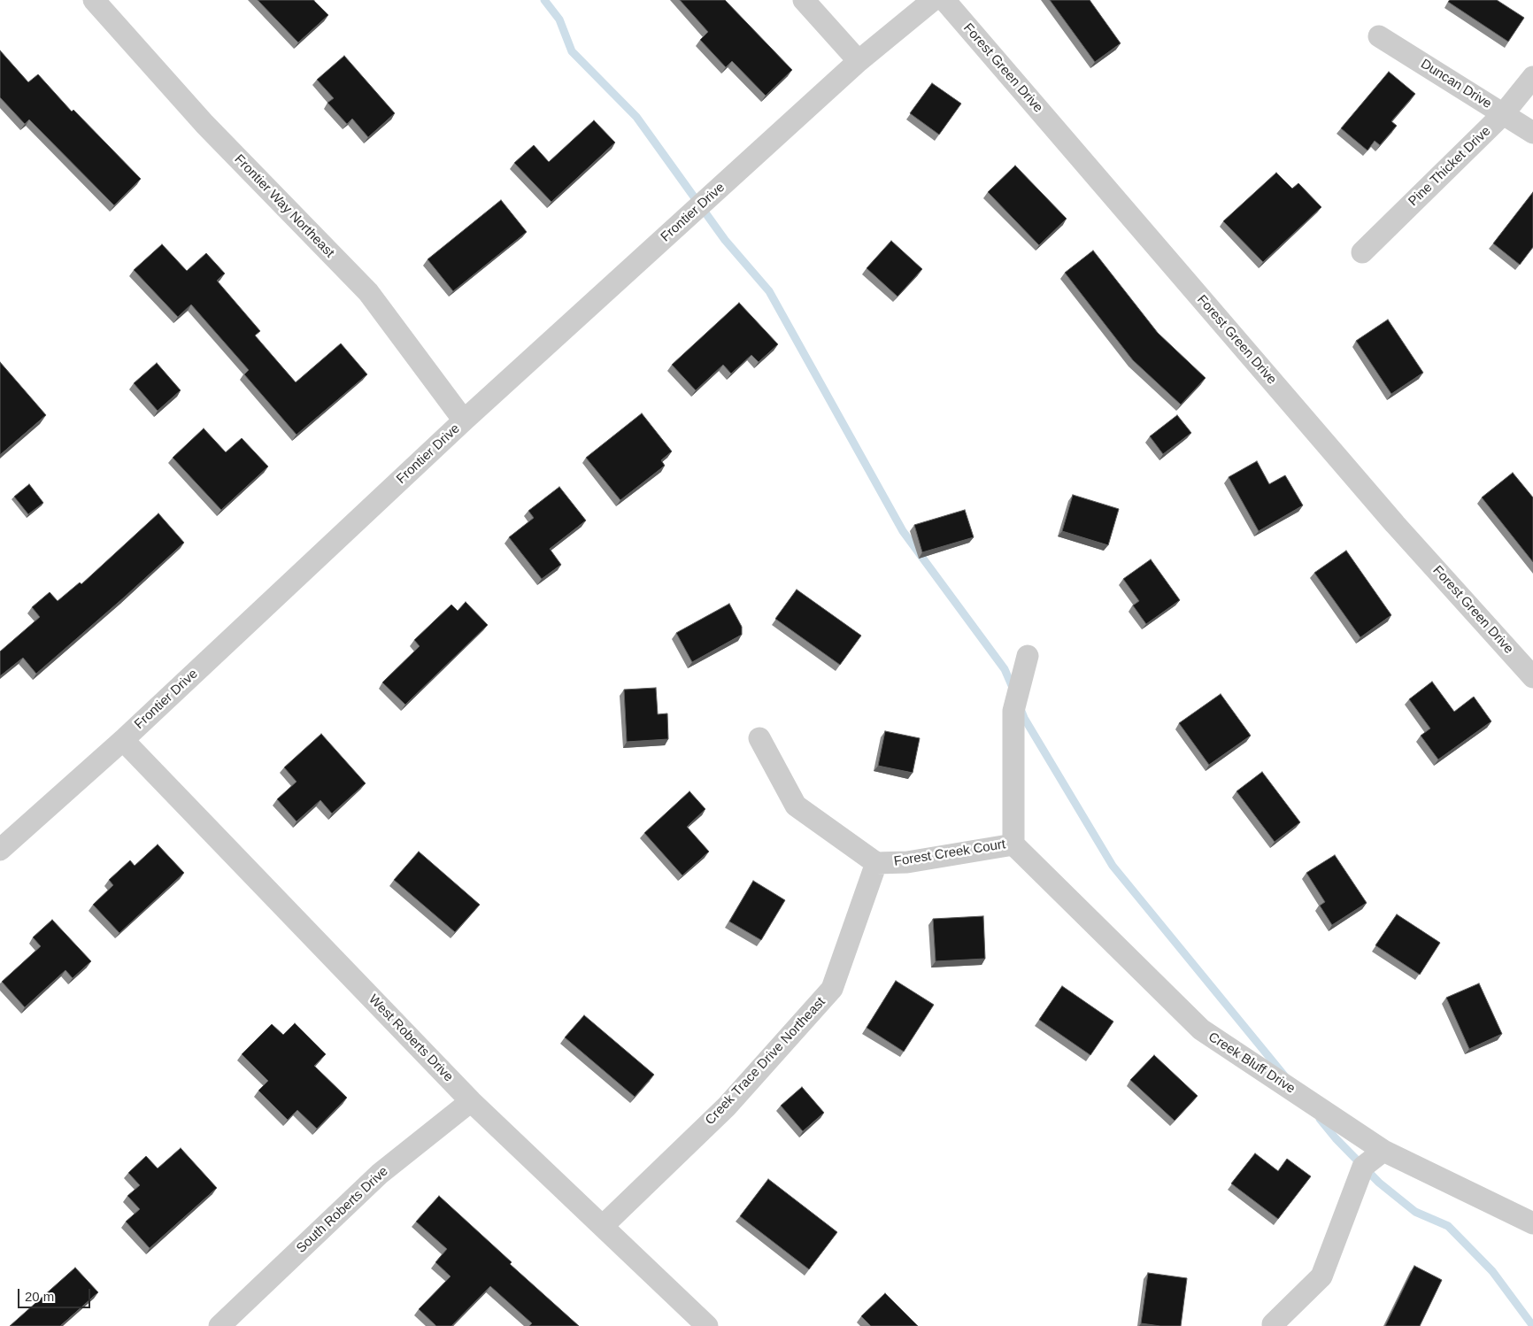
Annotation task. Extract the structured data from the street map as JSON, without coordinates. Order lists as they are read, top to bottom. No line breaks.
{"streets":{"street":["Forest Green Drive","Duncan Drive","Pine Thicket Drive","Frontier Way Northeast","Frontier Drive","Forest Creek Court","West Roberts Drive","Creek Trace Drive Northeast","Creek Bluff Drive","South Roberts Drive"]},"crossings":[["Duncan Drive","Pine Thicket Drive"],["Frontier Way Northeast","Frontier Drive"],["Frontier Drive","West Roberts Drive"],["Forest Creek Court","Creek Trace Drive Northeast"],["Forest Creek Court","Creek Bluff Drive"],["West Roberts Drive","Creek Trace Drive Northeast"],["West Roberts Drive","South Roberts Drive"]],"scale_bar":"20 m"}
